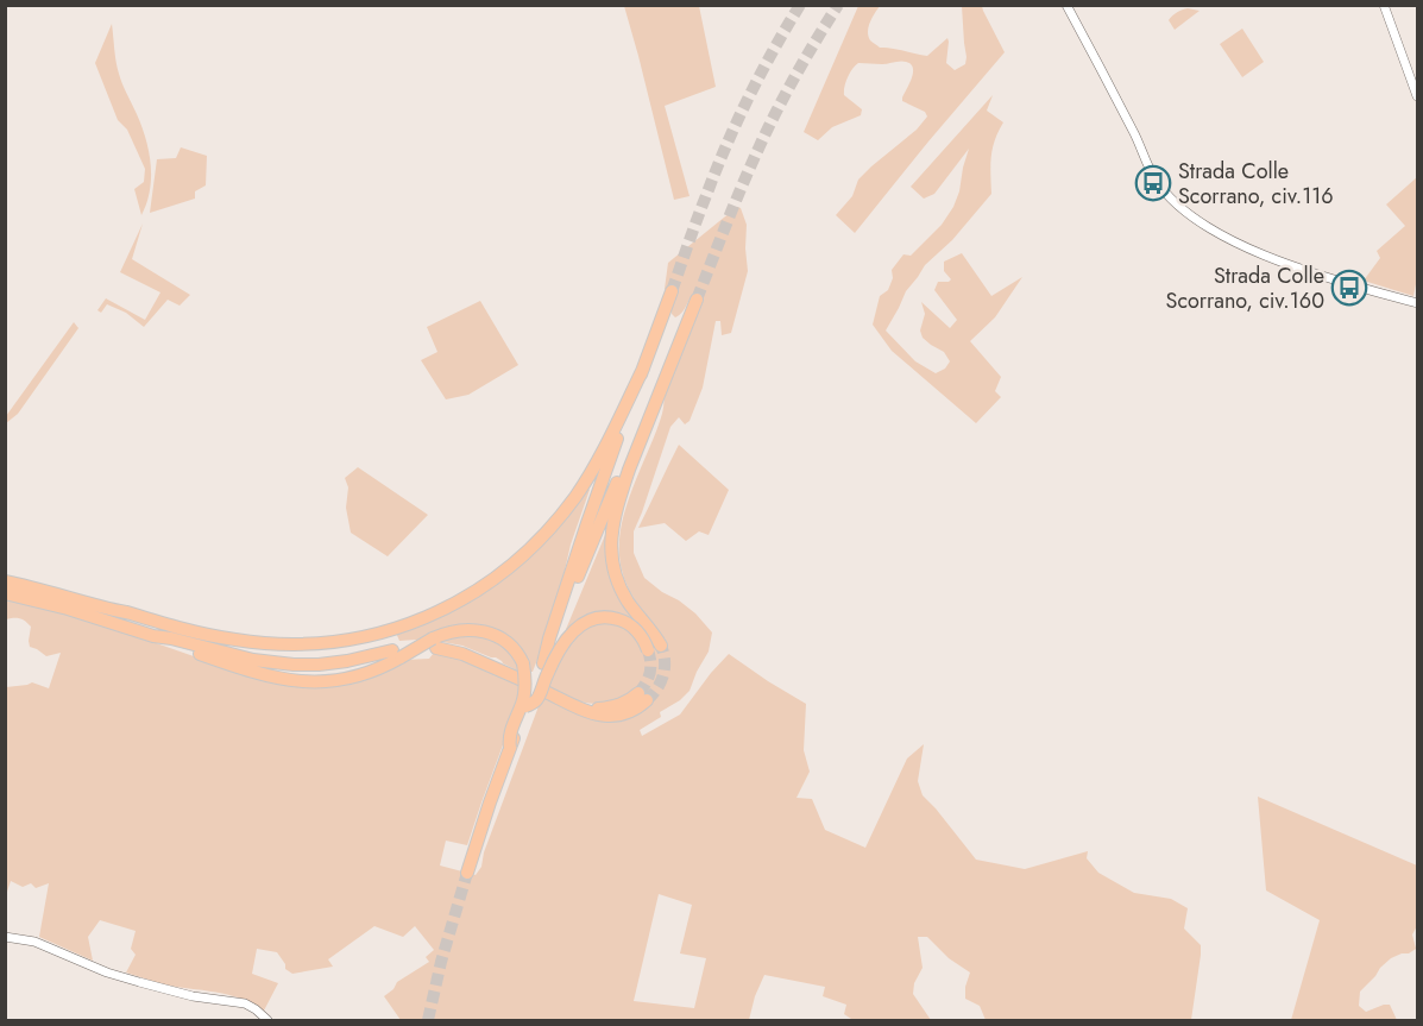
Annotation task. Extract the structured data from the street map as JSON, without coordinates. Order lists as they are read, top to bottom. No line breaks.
{"places":{"bus stop":["Strada Colle Scorrano, civ.116","Strada Colle Scorrano, civ.160"]}}
